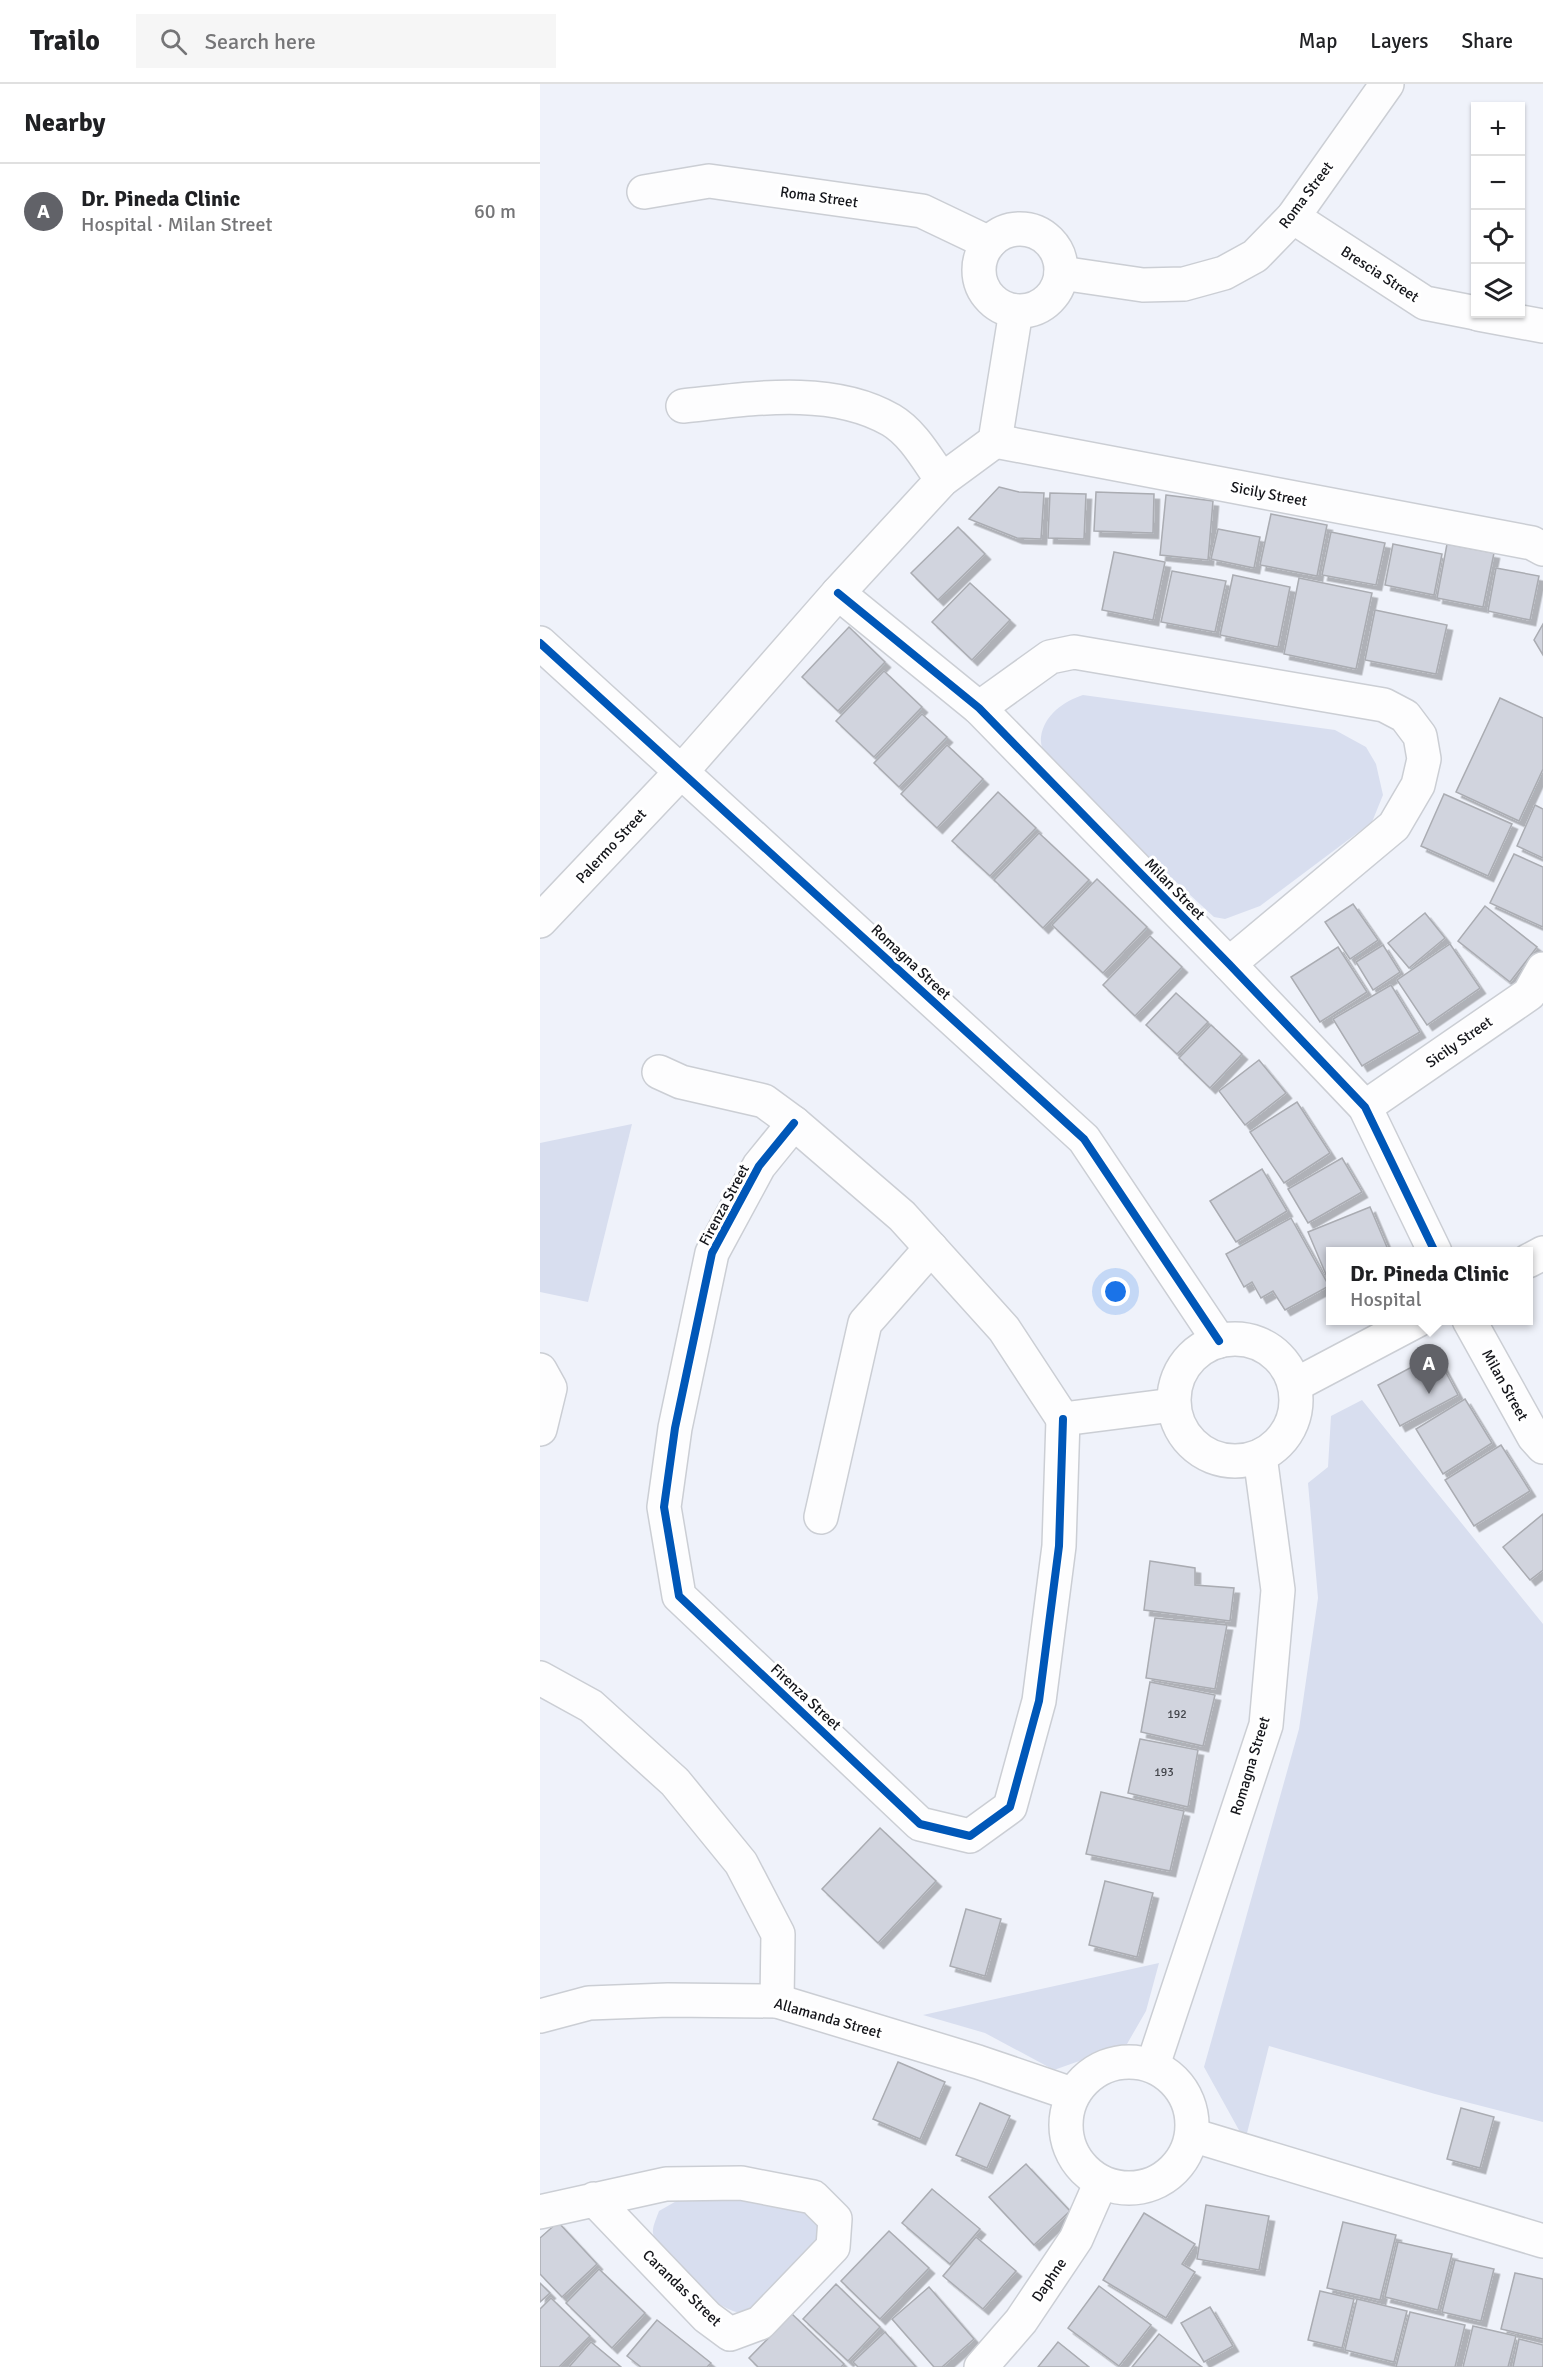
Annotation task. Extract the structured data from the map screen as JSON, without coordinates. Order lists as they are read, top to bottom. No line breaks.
{"streets":{"street":["Roma Street","Brescia Street","Sicily Street","Palermo Street","Milan Street","Romagna Street","Firenza Street","Allamanda Street","Daphne","Carandas Street"]},"crossings":[["Roma Street","Brescia Street"],["Sicily Street","Palermo Street"],["Sicily Street","Milan Street"],["Palermo Street","Milan Street"],["Palermo Street","Romagna Street"],["Romagna Street","Allamanda Street"],["Romagna Street","Daphne"],["Allamanda Street","Daphne"]],"house_numbers":["192","193"],"page":{"header":"Trailo","search":"Search here","nav":["Map","Layers","Share"],"heading":"Nearby","map_buttons":["+","−"],"list":[{"mark":"A","name":"Dr. Pineda Clinic","note":"Hospital · Milan Street","value":"60 m"}],"popup":["Dr. Pineda Clinic","Hospital"],"pins":"A"}}
